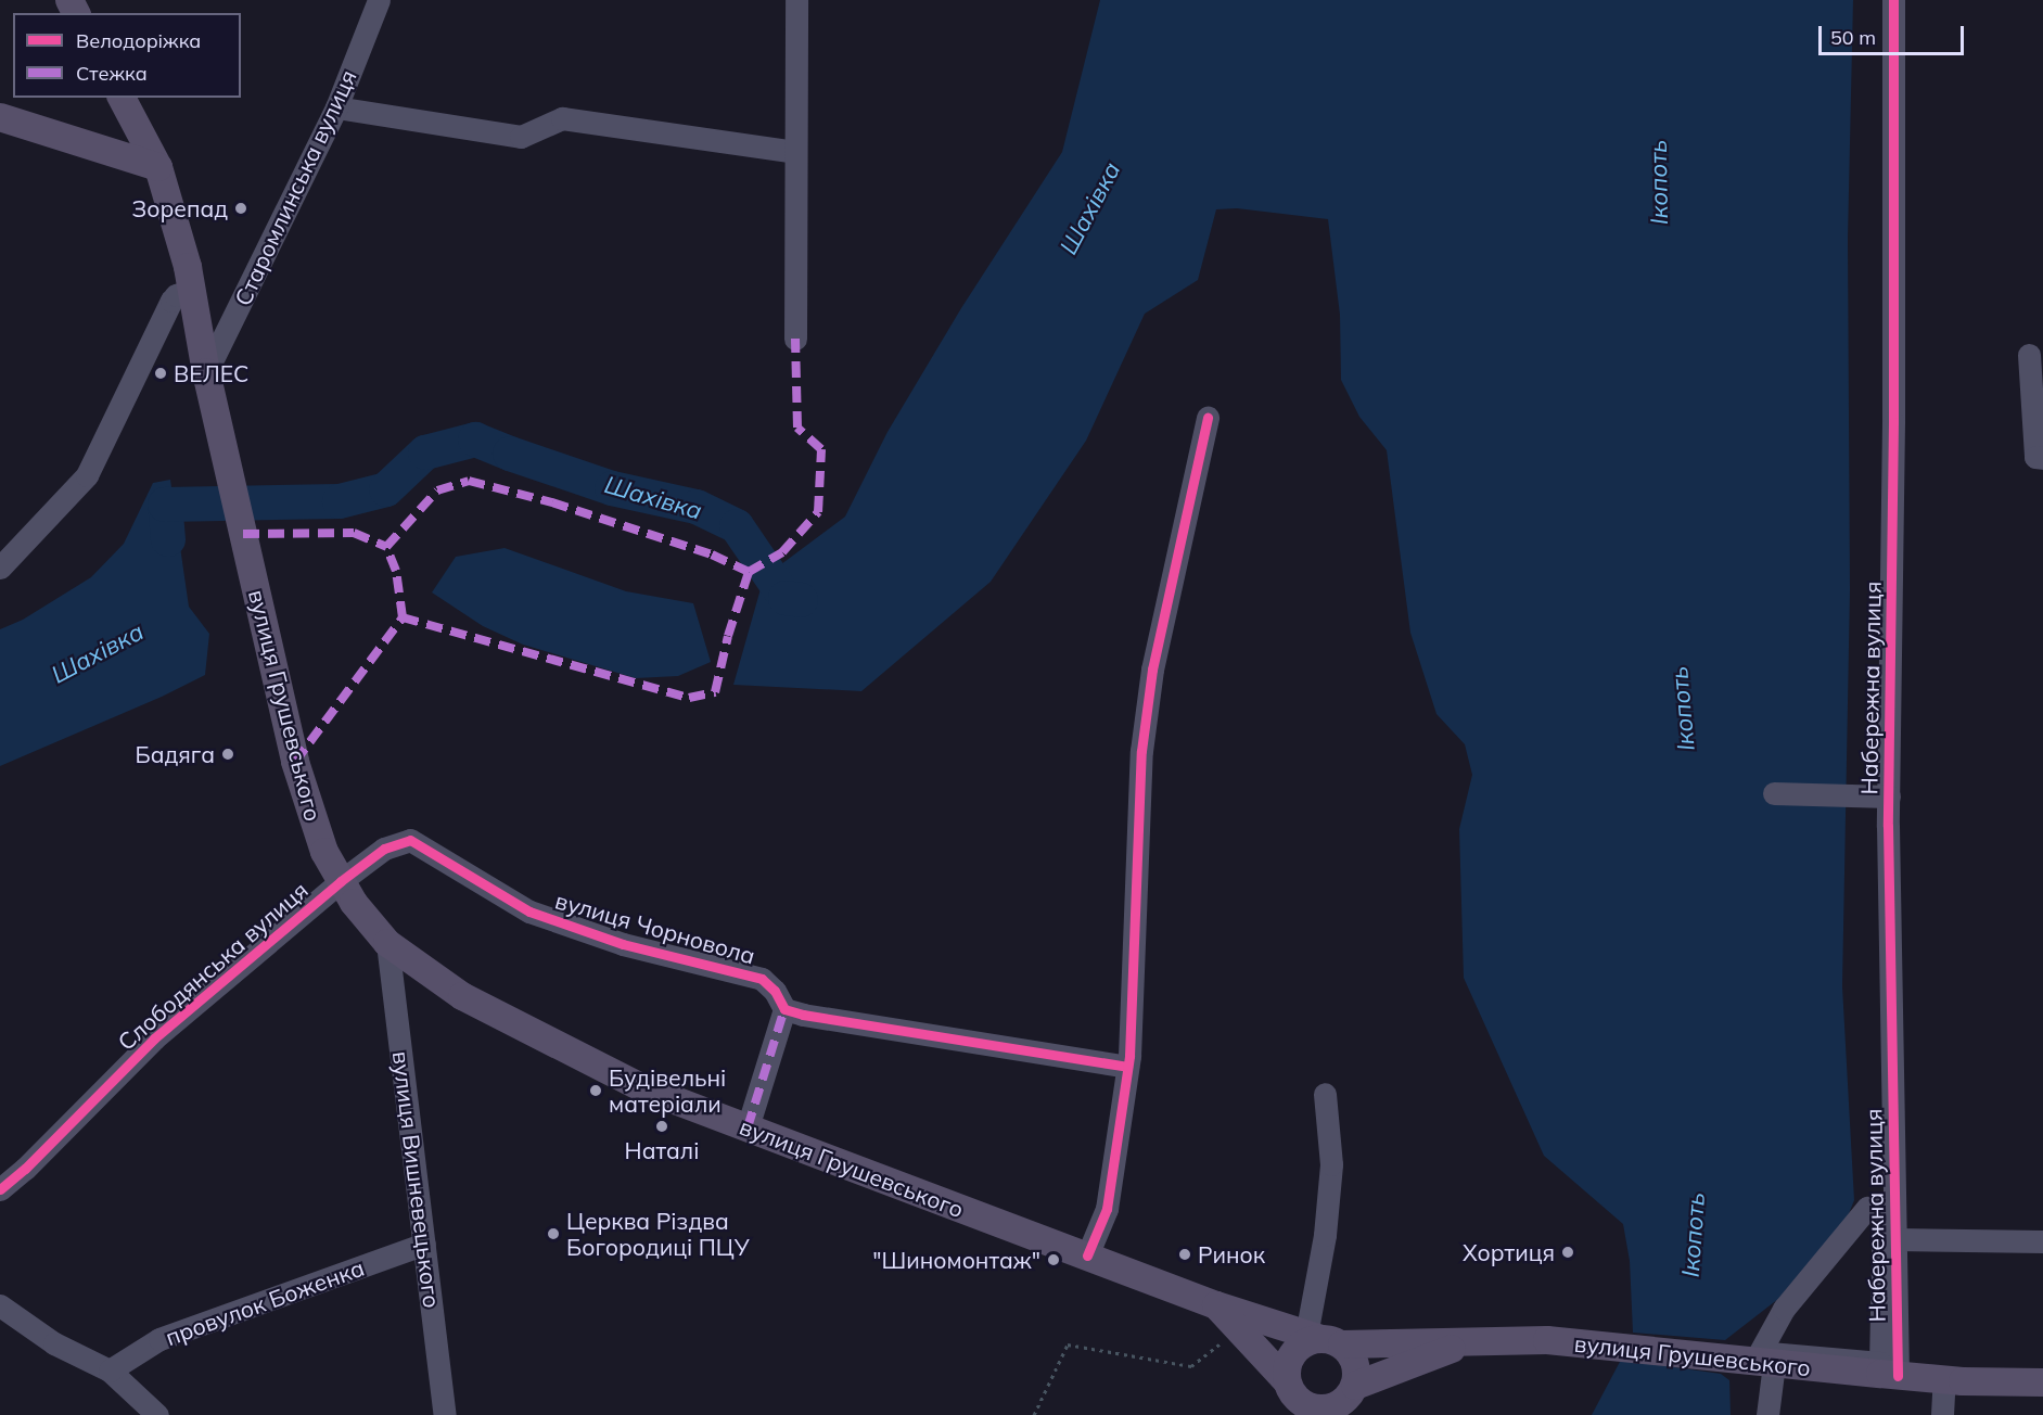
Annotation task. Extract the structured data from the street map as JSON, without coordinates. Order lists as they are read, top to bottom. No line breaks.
{"streets":{"main road":["вулиця Грушевського"],"street":["Старомлинська вулиця","Набережна вулиця","вулиця Чорновола","Слободянська вулиця","вулиця Вишневецького","провулок Боженка"]},"crossings":[["Старомлинська вулиця","вулиця Грушевського"],["Набережна вулиця","вулиця Грушевського"],["вулиця Грушевського","вулиця Чорновола"],["вулиця Грушевського","Слободянська вулиця"],["вулиця Грушевського","вулиця Вишневецького"],["вулиця Чорновола","Слободянська вулиця"],["вулиця Вишневецького","провулок Боженка"]],"water":["Ікопоть","Шахівка"],"places":["Зорепад","ВЕЛЕС","Бадяга","Будівельні матеріали","Наталі","Церква Різдва Богородиці ПЦУ","Хортиця","Ринок","\"Шиномонтаж\""],"legend":["Велодоріжка","Стежка"],"scale_bar":"50 m"}
